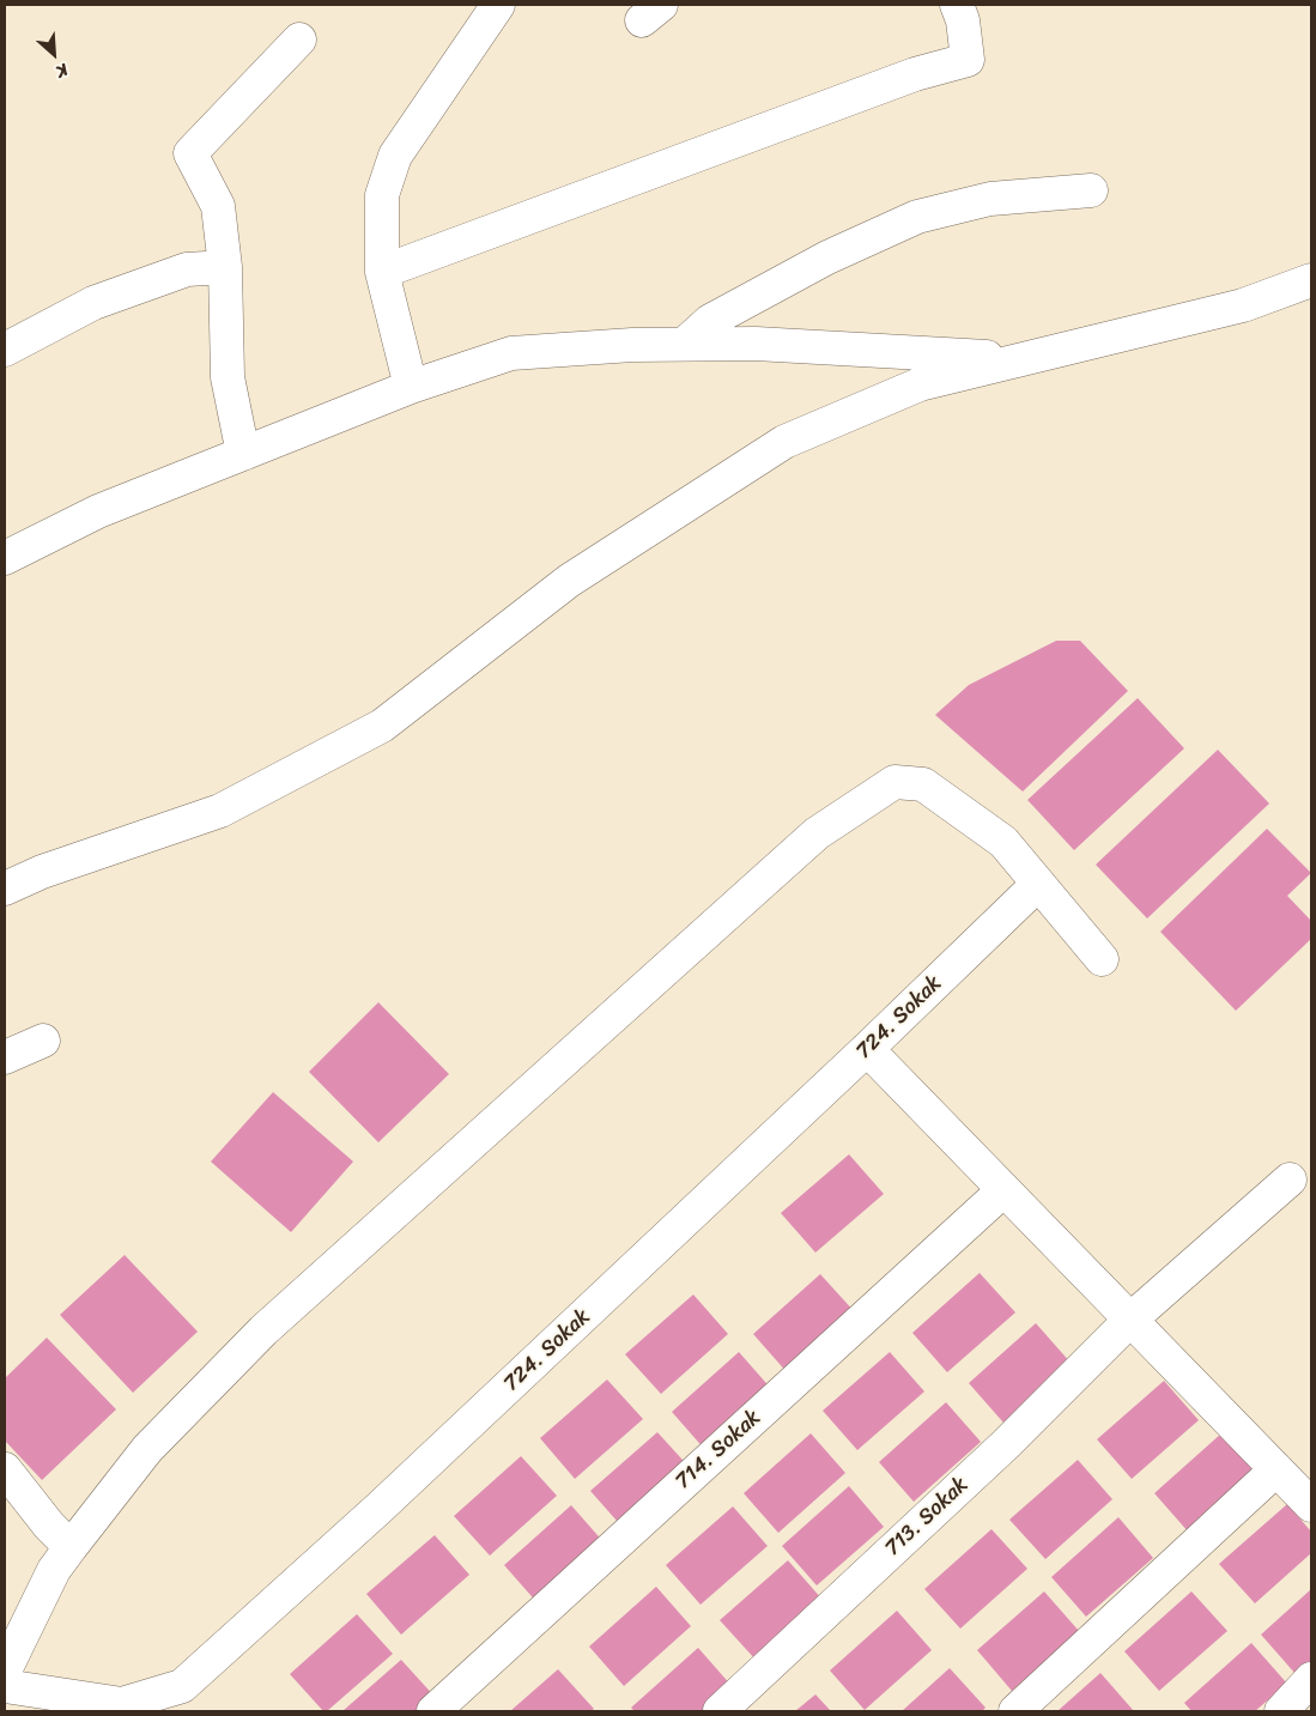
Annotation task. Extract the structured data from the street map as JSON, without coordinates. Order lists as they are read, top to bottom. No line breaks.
{"streets":{"street":["724. Sokak","714. Sokak","713. Sokak"]},"north":"bottom right"}
